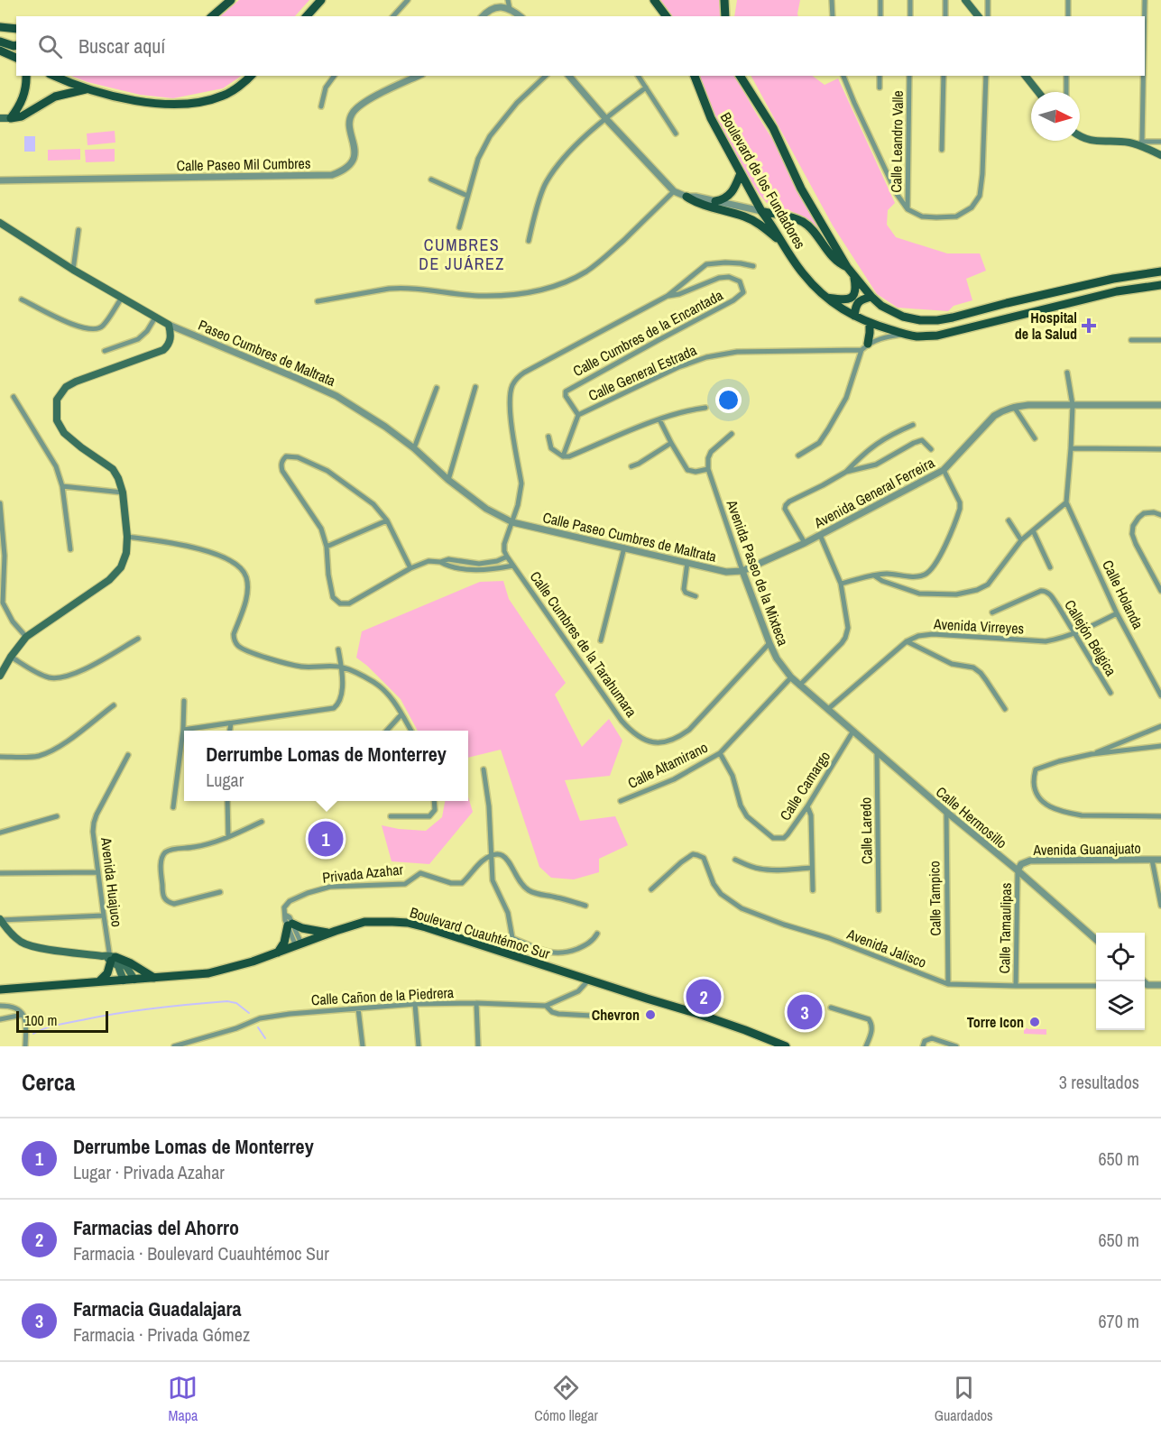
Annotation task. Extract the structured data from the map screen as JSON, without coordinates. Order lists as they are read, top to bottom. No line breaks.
{"streets":{"main road":["Boulevard de los Fundadores","Paseo Cumbres de Maltrata","Avenida Huajuco","Boulevard Cuauhtémoc Sur"],"street":["Calle Leandro Valle","Calle Paseo Mil Cumbres","Calle Cumbres de la Encantada","Calle General Estrada","Avenida General Ferreira","Calle Paseo Cumbres de Maltrata","Avenida Paseo de la Mixteca","Calle Holanda","Avenida Virreyes","Callejón Bélgica","Calle Cumbres de la Tarahumara","Calle Altamirano","Calle Camargo","Calle Hermosillo","Calle Laredo","Avenida Guanajuato","Privada Azahar","Calle Tampico","Calle Tamaulipas","Avenida Jalisco","Calle Cañon de la Piedrera"]},"crossings":[["Boulevard de los Fundadores","Calle General Estrada"],["Calle Cumbres de la Encantada","Paseo Cumbres de Maltrata"],["Calle Cumbres de la Encantada","Calle General Estrada"],["Calle Cumbres de la Encantada","Calle Paseo Cumbres de Maltrata"],["Paseo Cumbres de Maltrata","Calle Paseo Cumbres de Maltrata"],["Avenida General Ferreira","Calle Paseo Cumbres de Maltrata"],["Avenida General Ferreira","Avenida Paseo de la Mixteca"],["Calle Paseo Cumbres de Maltrata","Avenida Paseo de la Mixteca"],["Avenida Paseo de la Mixteca","Avenida Virreyes"],["Avenida Paseo de la Mixteca","Calle Cumbres de la Tarahumara"],["Avenida Paseo de la Mixteca","Calle Altamirano"],["Avenida Paseo de la Mixteca","Calle Hermosillo"],["Calle Holanda","Avenida Virreyes"],["Avenida Virreyes","Callejón Bélgica"],["Avenida Virreyes","Calle Hermosillo"],["Calle Altamirano","Calle Camargo"],["Calle Camargo","Calle Hermosillo"],["Calle Hermosillo","Calle Laredo"],["Calle Hermosillo","Avenida Guanajuato"],["Calle Hermosillo","Calle Tampico"],["Calle Hermosillo","Calle Tamaulipas"],["Avenida Guanajuato","Calle Tamaulipas"],["Privada Azahar","Boulevard Cuauhtémoc Sur"],["Avenida Huajuco","Boulevard Cuauhtémoc Sur"],["Calle Tampico","Avenida Jalisco"],["Calle Tamaulipas","Avenida Jalisco"],["Boulevard Cuauhtémoc Sur","Calle Cañon de la Piedrera"]],"districts":["CUMBRES DE JUÁREZ"],"places":{"health":["Hospital de la Salud"],"other":["Chevron","Torre Icon"]},"scale_bar":"100 m","north":"right","page":{"search":"Buscar aquí","popup":["Derrumbe Lomas de Monterrey","Lugar"],"pins":["1","2","3"],"scale":"100 m","heading":["Cerca","3 resultados"],"list":[{"mark":"1","name":"Derrumbe Lomas de Monterrey","note":"Lugar · Privada Azahar","value":"650 m"},{"mark":"2","name":"Farmacias del Ahorro","note":"Farmacia · Boulevard Cuauhtémoc Sur","value":"650 m"},{"mark":"3","name":"Farmacia Guadalajara","note":"Farmacia · Privada Gómez","value":"670 m"}],"nav":["Mapa","Cómo llegar","Guardados"]}}
